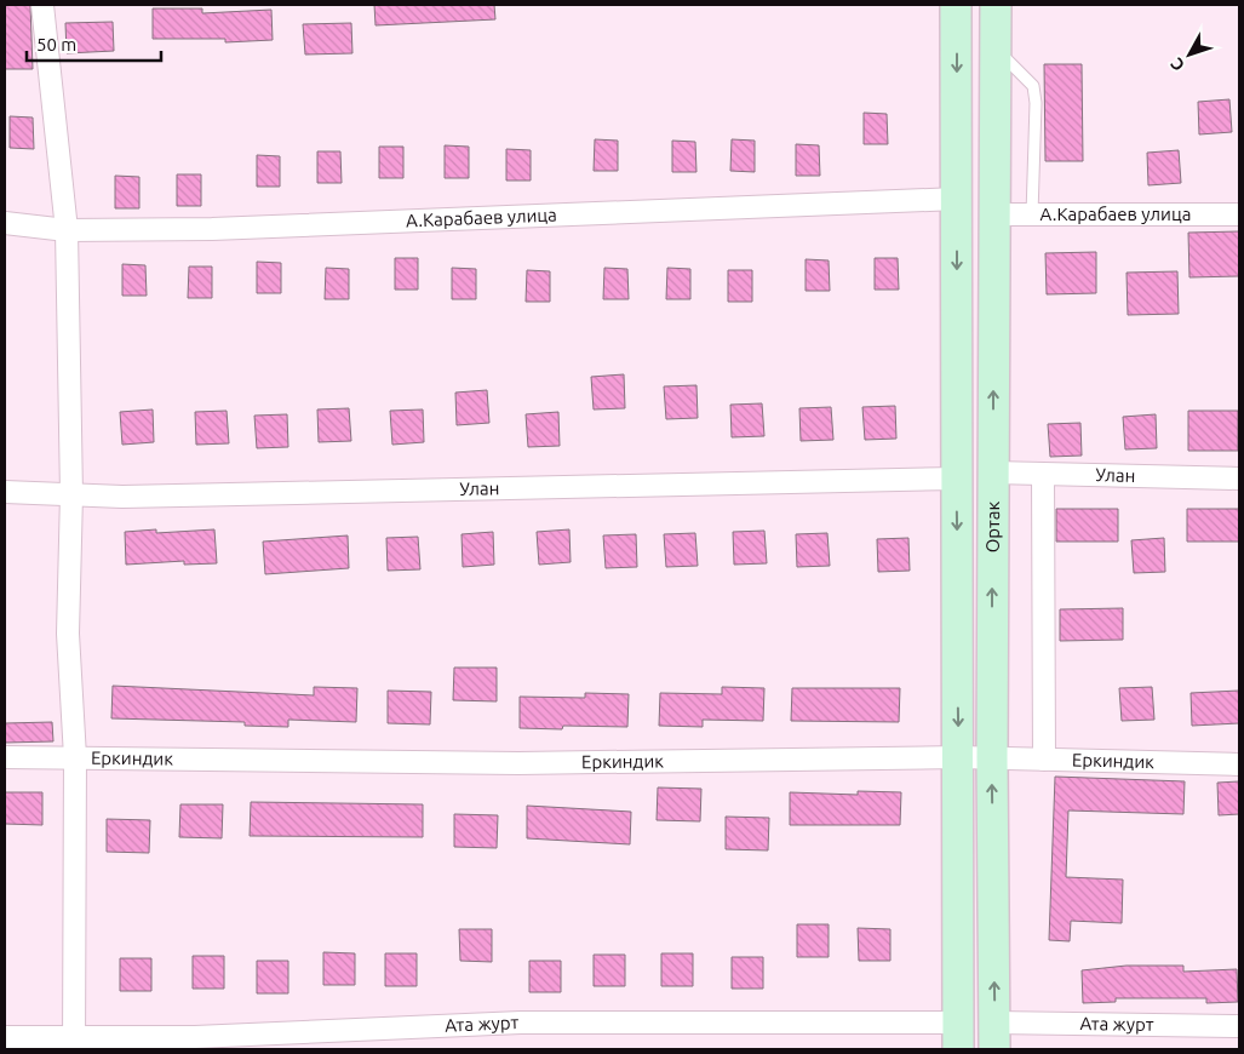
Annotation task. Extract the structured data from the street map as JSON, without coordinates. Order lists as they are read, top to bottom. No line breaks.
{"streets":{"street":["А.Карабаев улица","Улан","Ортак","Еркиндик","Ата журт"]},"crossings":[["А.Карабаев улица","Ортак"],["Улан","Ортак"],["Ортак","Еркиндик"],["Ортак","Ата журт"]],"scale_bar":"50 m","north":"bottom left"}
